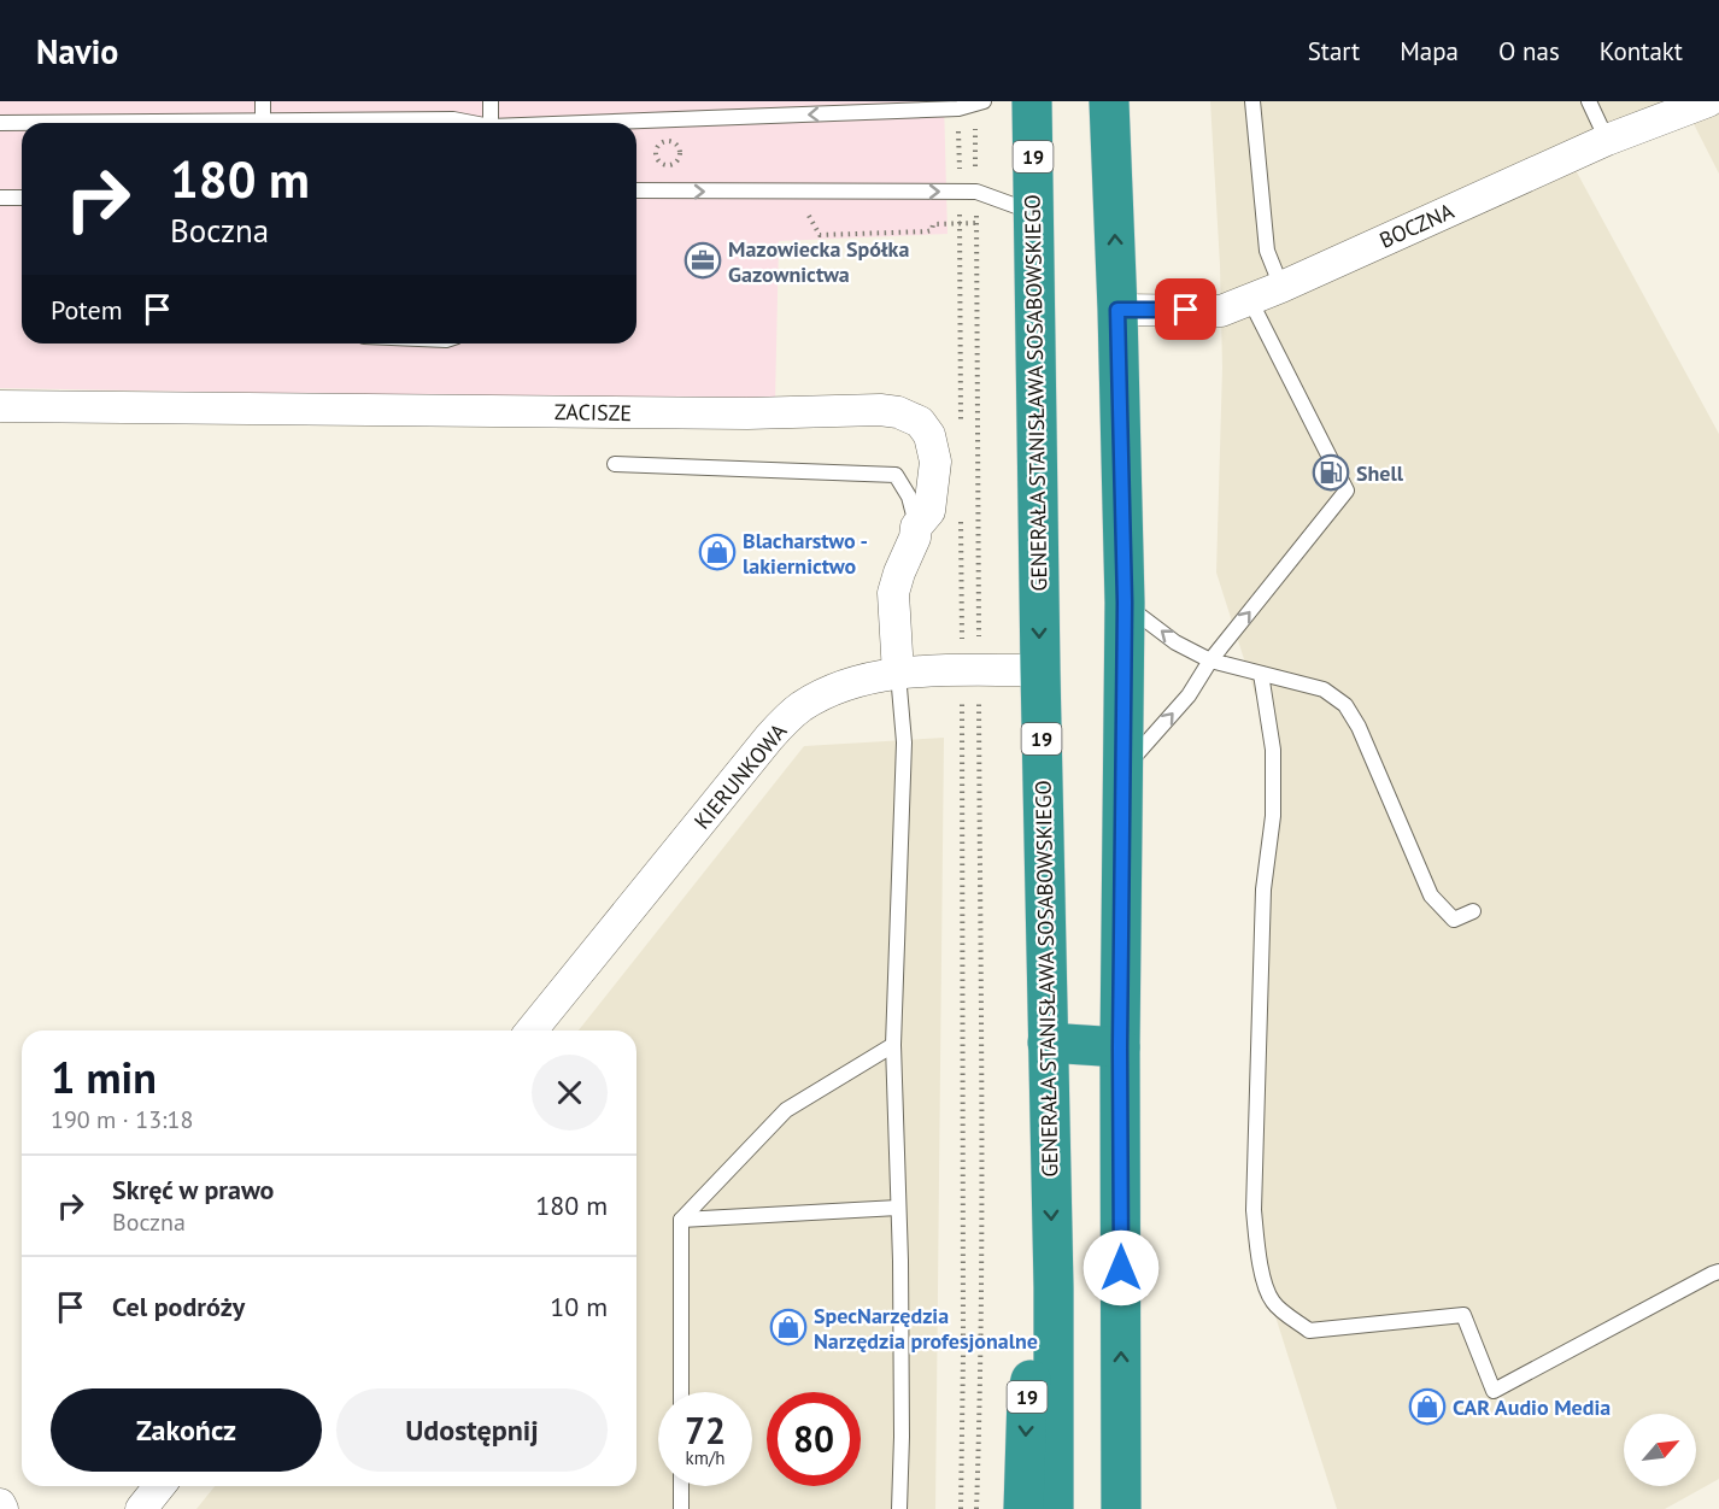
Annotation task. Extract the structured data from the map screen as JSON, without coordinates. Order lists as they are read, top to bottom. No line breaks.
{"streets":{"highway":["19","GENERAŁA STANISŁAWA SOSABOWSKIEGO"],"street":["BOCZNA","ZACISZE","KIERUNKOWA"]},"crossings":[["19","GENERAŁA STANISŁAWA SOSABOWSKIEGO"],["GENERAŁA STANISŁAWA SOSABOWSKIEGO","KIERUNKOWA"],["ZACISZE","KIERUNKOWA"]],"places":{"office":["Mazowiecka Spółka Gazownictwa"],"fuel station":["Shell"],"shop":["Blacharstwo - lakiernictwo","SpecNarzędzia Narzędzia profesjonalne","CAR Audio Media"]},"north":"top right","page":{"header":"Navio","nav":["Start","Mapa","O nas","Kontakt"],"turn":["180 m","Boczna"],"then":"Potem","heading":["1 min","190 m · 13:18"],"list":[{"name":"Skręć w prawo","note":"Boczna","value":"180 m"},{"name":"Cel podróży","value":"10 m"}],"buttons":["Zakończ","Udostępnij"],"speed":"72 km/h","limit":"80"}}
